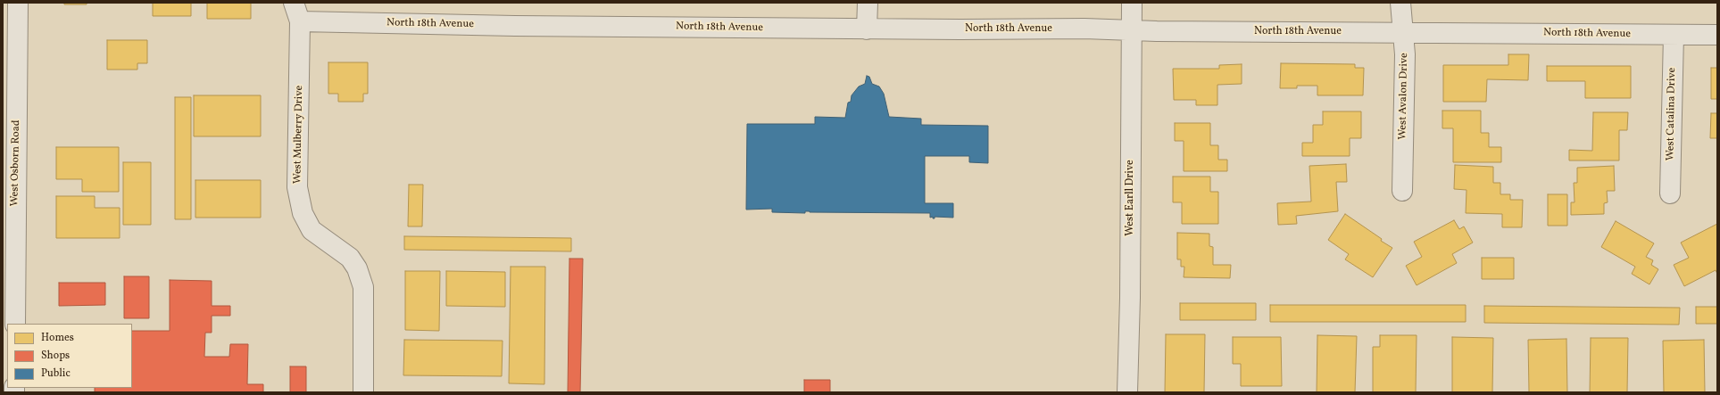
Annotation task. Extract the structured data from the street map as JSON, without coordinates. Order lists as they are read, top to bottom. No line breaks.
{"streets":{"street":["North 18th Avenue","West Avalon Drive","West Catalina Drive","West Mulberry Drive","West Osborn Road","West Earll Drive"]},"crossings":[["North 18th Avenue","West Avalon Drive"],["North 18th Avenue","West Catalina Drive"],["North 18th Avenue","West Mulberry Drive"],["North 18th Avenue","West Earll Drive"]],"legend":["Homes","Shops","Public"]}
